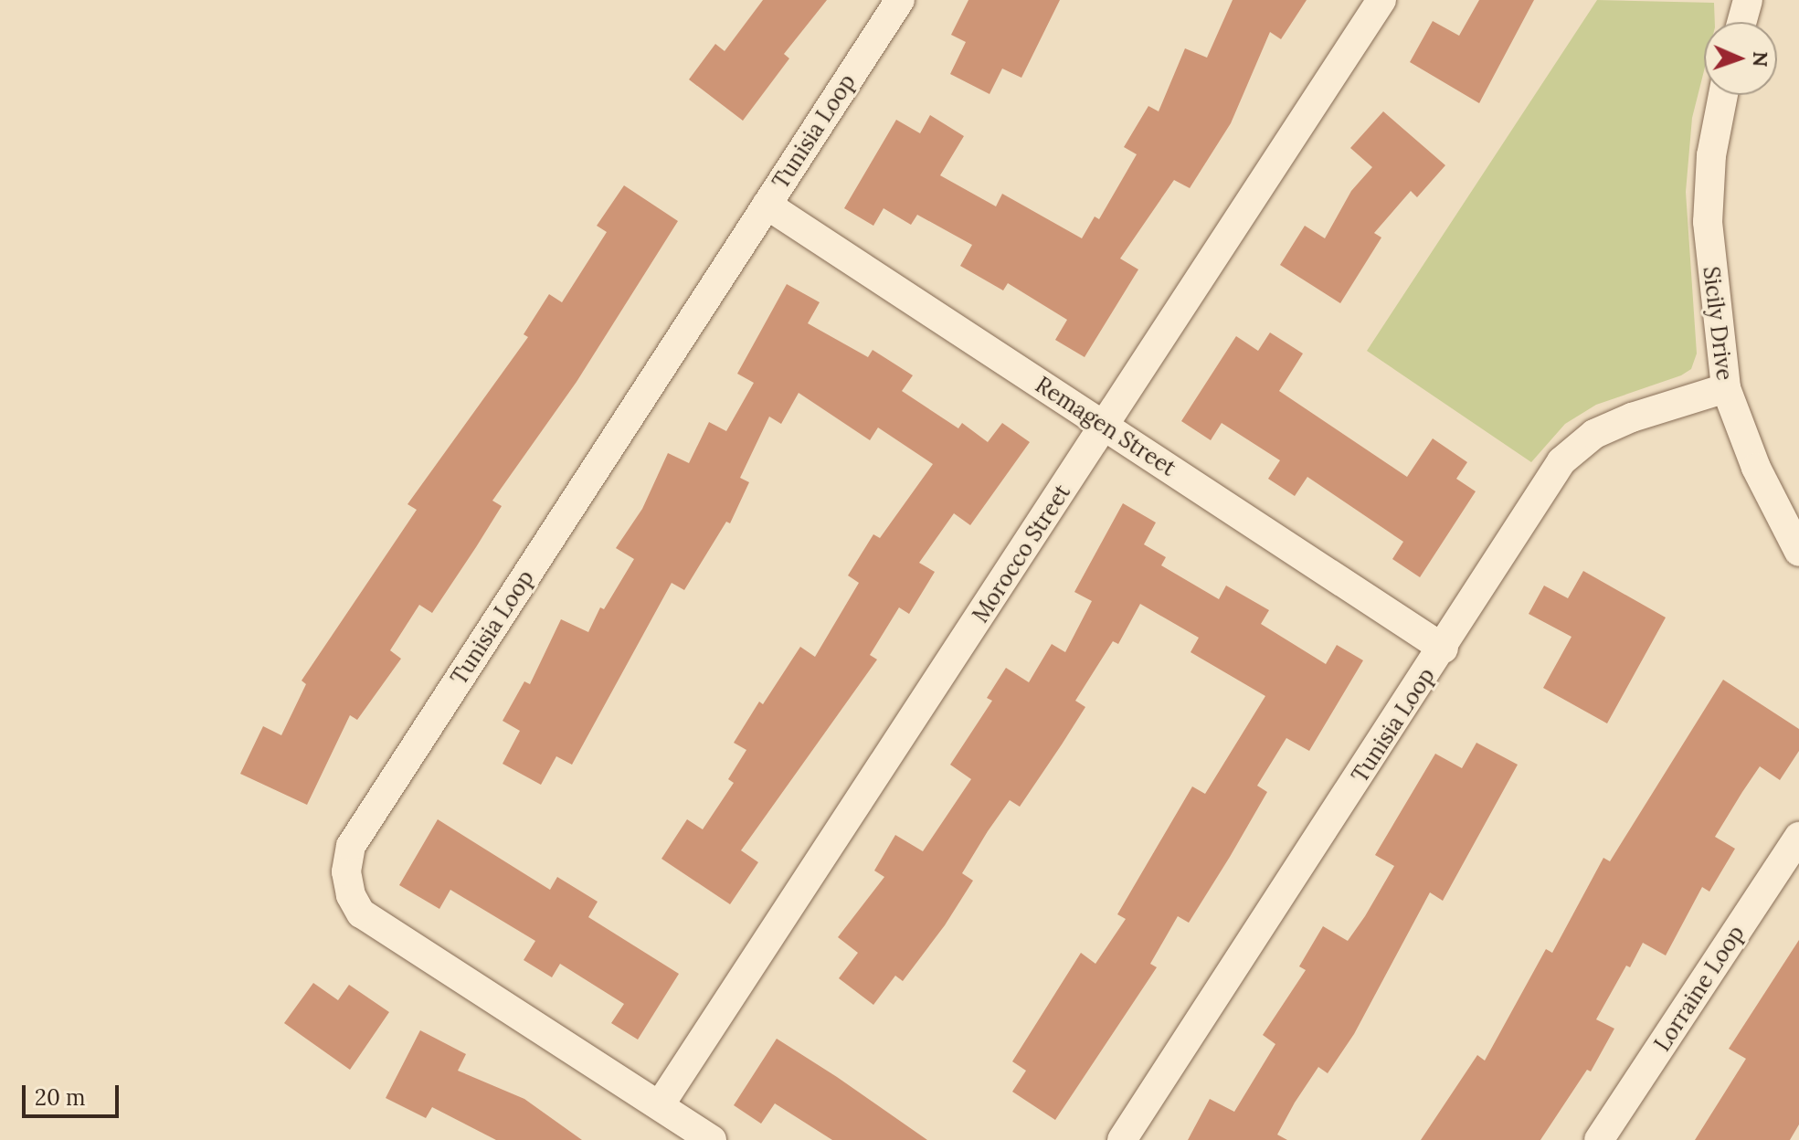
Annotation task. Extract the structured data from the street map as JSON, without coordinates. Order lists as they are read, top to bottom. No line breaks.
{"streets":{"street":["Tunisia Loop","Sicily Drive","Remagen Street","Morocco Street","Lorraine Loop"]},"crossings":[["Tunisia Loop","Sicily Drive"],["Tunisia Loop","Remagen Street"],["Tunisia Loop","Morocco Street"],["Remagen Street","Morocco Street"]],"scale_bar":"20 m","north":"right"}
